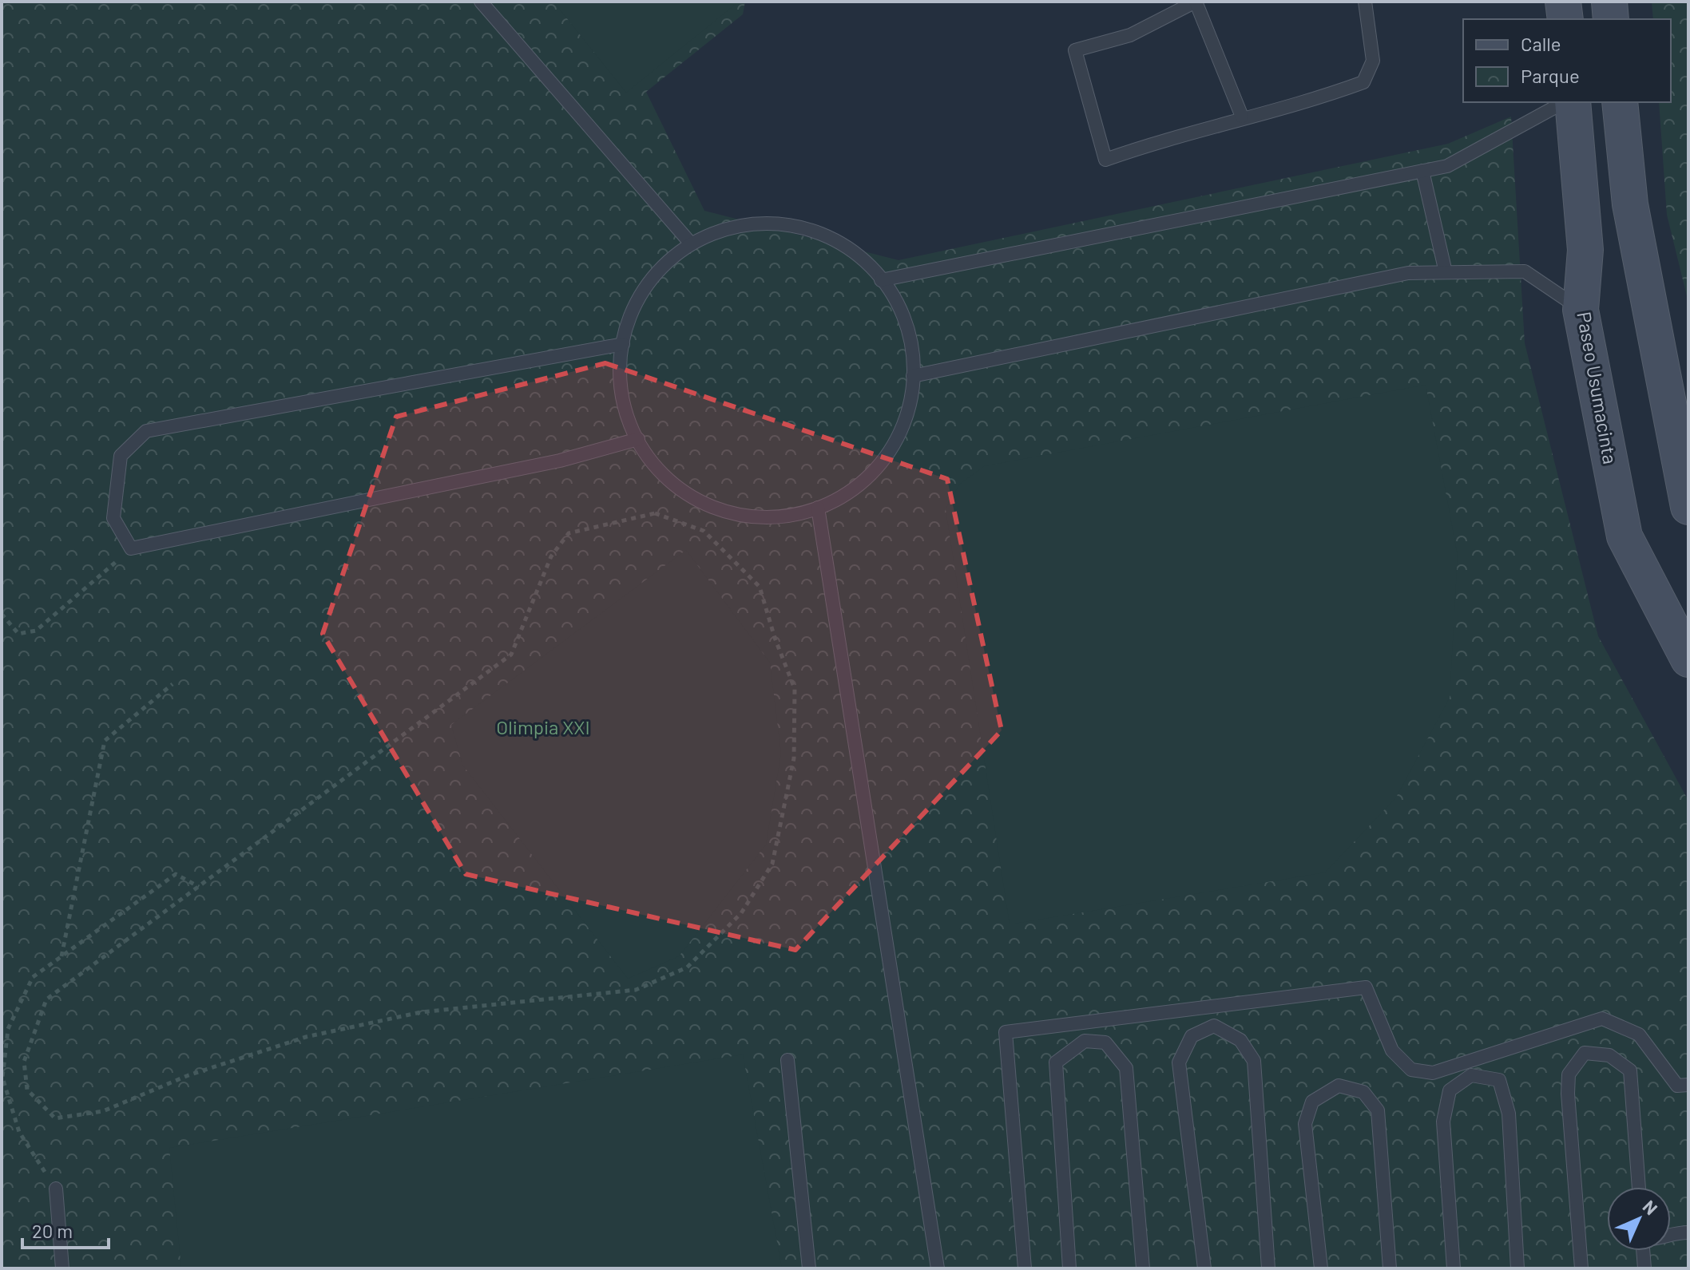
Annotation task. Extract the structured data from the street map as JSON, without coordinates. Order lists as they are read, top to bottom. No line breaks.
{"streets":{"main road":["Paseo Usumacinta"]},"parks":["Olimpia XXI"],"legend":["Calle","Parque"],"scale_bar":"20 m","north":"top right"}
